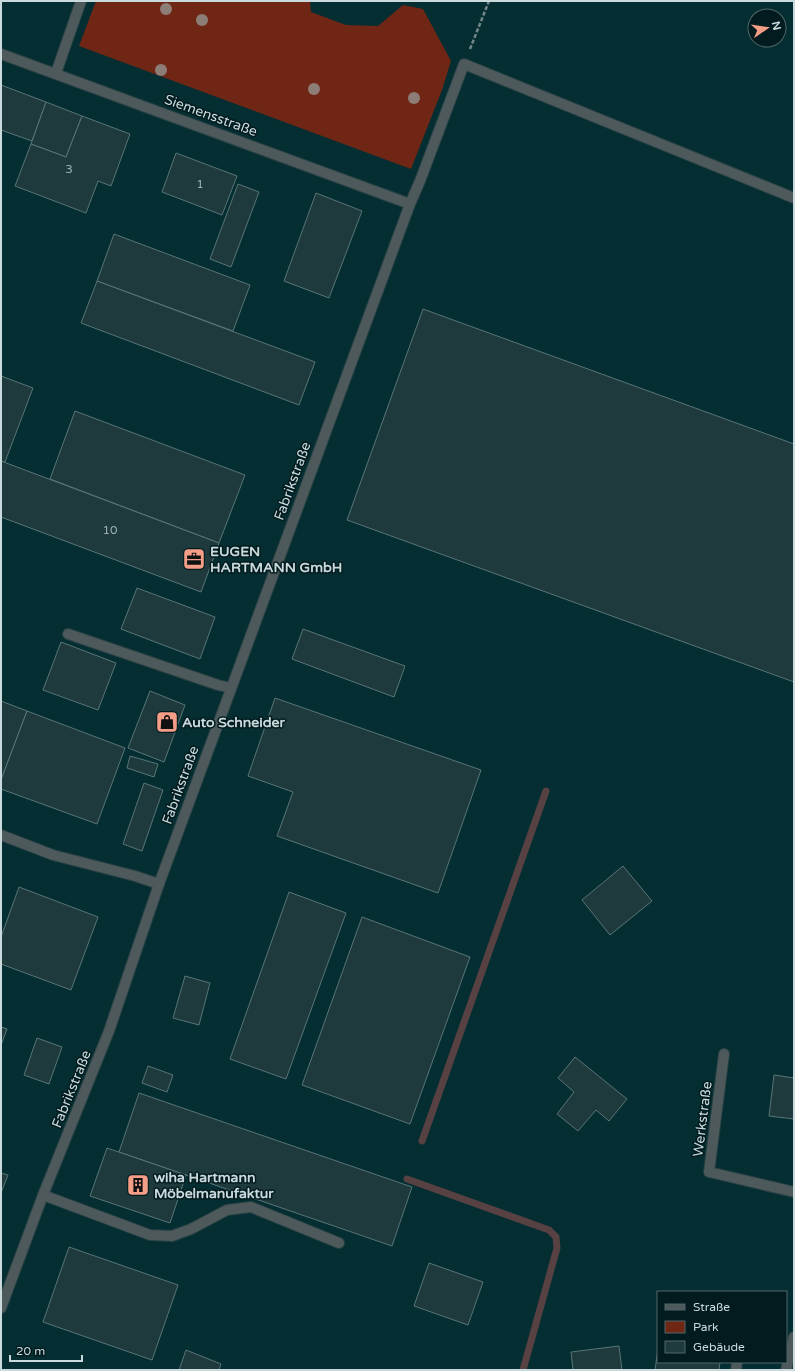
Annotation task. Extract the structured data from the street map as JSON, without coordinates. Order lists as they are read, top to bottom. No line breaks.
{"streets":{"street":["Siemensstraße","Fabrikstraße","Werkstraße"]},"crossings":[["Siemensstraße","Fabrikstraße"]],"places":{"office":["EUGEN HARTMANN GmbH"],"shop":["Auto Schneider"],"building":["wiha Hartmann Möbelmanufaktur"]},"house_numbers":["3","1","10"],"legend":["Straße","Park","Gebäude"],"scale_bar":"20 m","north":"right"}
